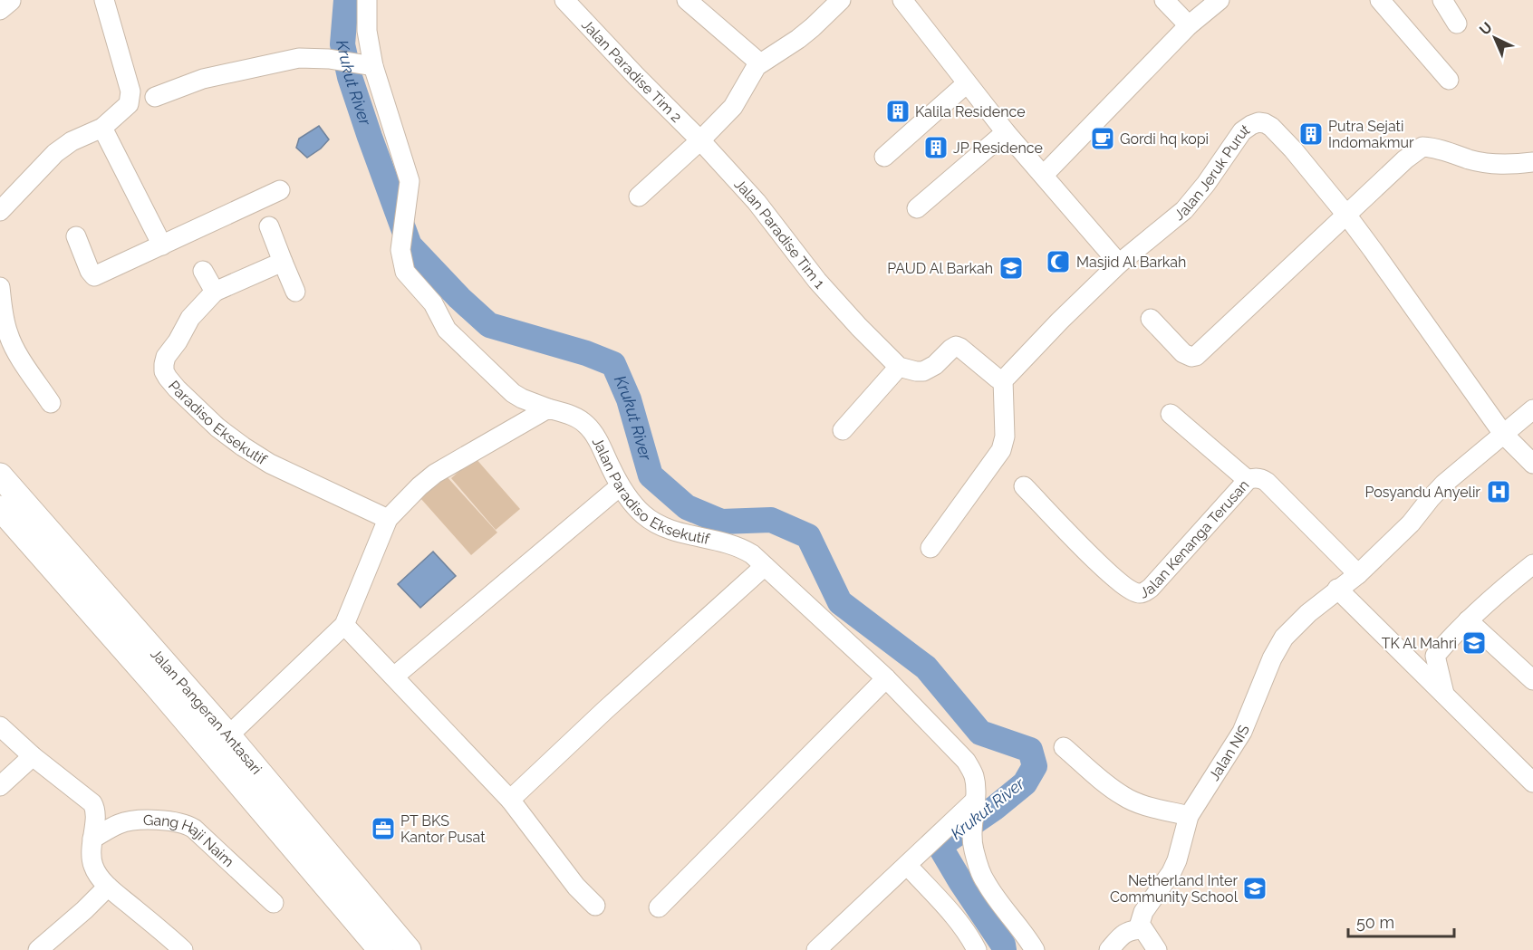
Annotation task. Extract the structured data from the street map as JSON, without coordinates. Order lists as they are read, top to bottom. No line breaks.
{"streets":{"main road":["Jalan Pangeran Antasari"],"street":["Jalan Paradise Tim 2","Jalan Jeruk Purut","Jalan Paradise Tim 1","Paradiso Eksekutif","Jalan Paradiso Eksekutif","Jalan Kenanga Terusan","Jalan NIS","Gang Haji Naim"]},"crossings":[["Jalan Paradise Tim 2","Jalan Paradise Tim 1"],["Jalan Kenanga Terusan","Jalan NIS"]],"water":["Krukut River"],"places":{"building":["Kalila Residence","Putra Sejati Indomakmur","JP Residence"],"cafe":["Gordi hq kopi"],"mosque":["Masjid Al Barkah"],"school or university":["PAUD Al Barkah","TK Al Mahri","Netherland Inter Community School"],"hospital":["Posyandu Anyelir"],"office":["PT BKS Kantor Pusat"]},"scale_bar":"50 m","north":"top left"}
